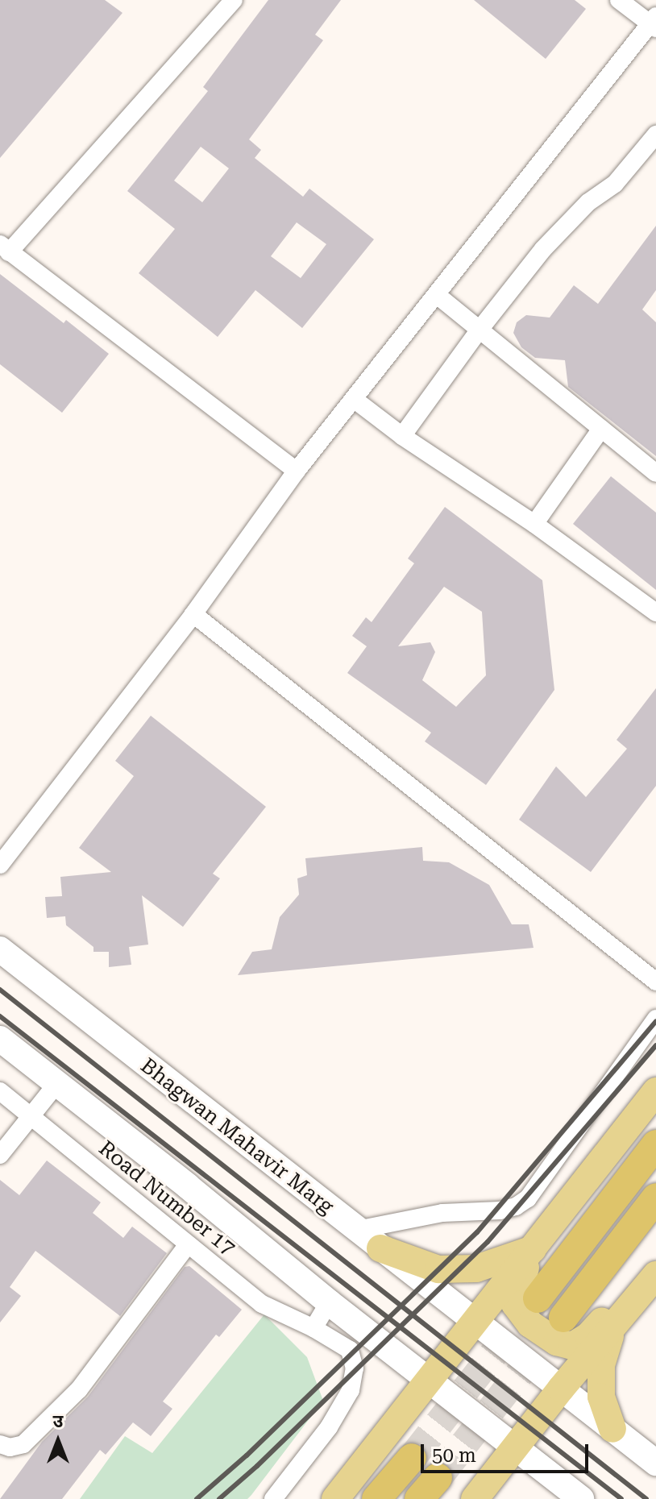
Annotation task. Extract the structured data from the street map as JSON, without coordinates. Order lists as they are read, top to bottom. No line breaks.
{"streets":{"main road":["Bhagwan Mahavir Marg"],"street":["Road Number 17"]},"scale_bar":"50 m","north":"top"}
